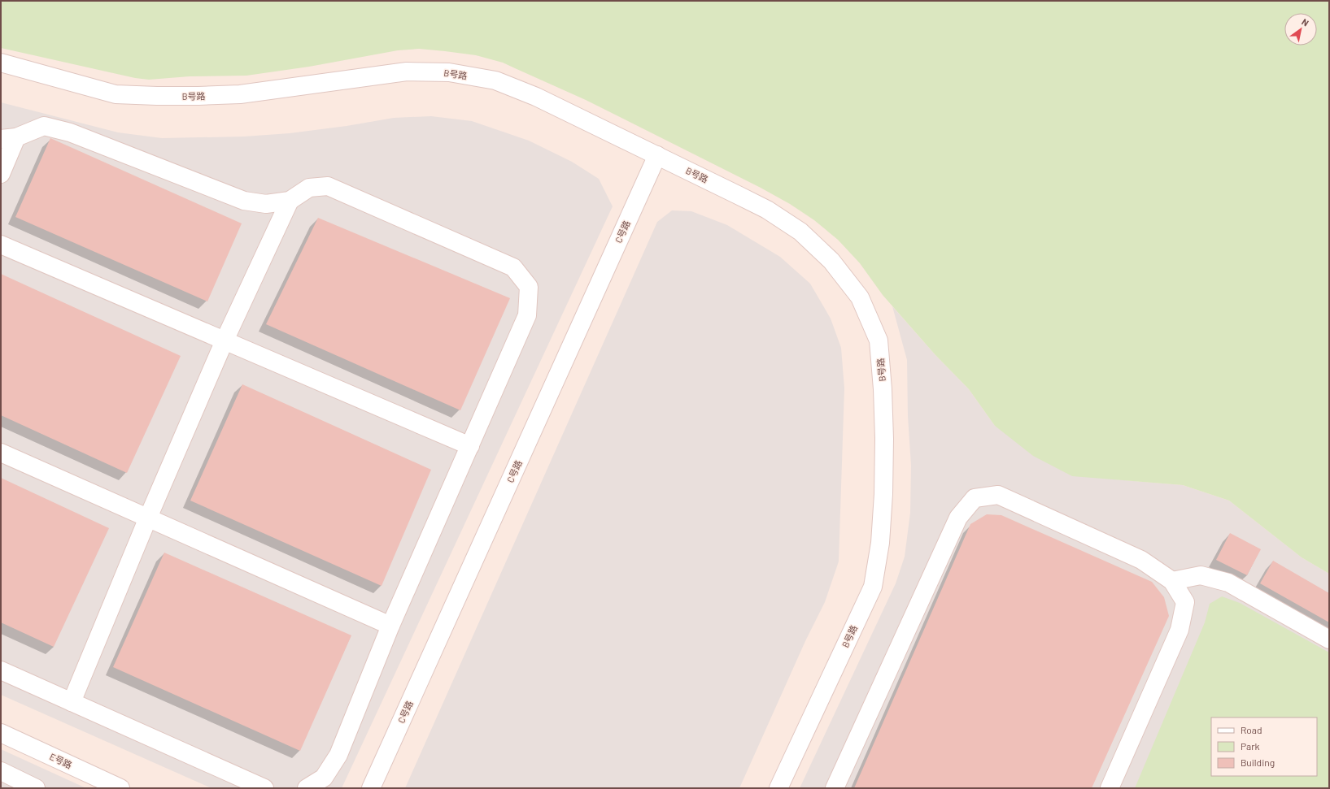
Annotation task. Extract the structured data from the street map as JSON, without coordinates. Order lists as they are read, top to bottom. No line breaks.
{"streets":{"street":["B号路","C号路","E号路"]},"crossings":[["B号路","C号路"]],"legend":["Road","Park","Building"],"north":"top right"}
